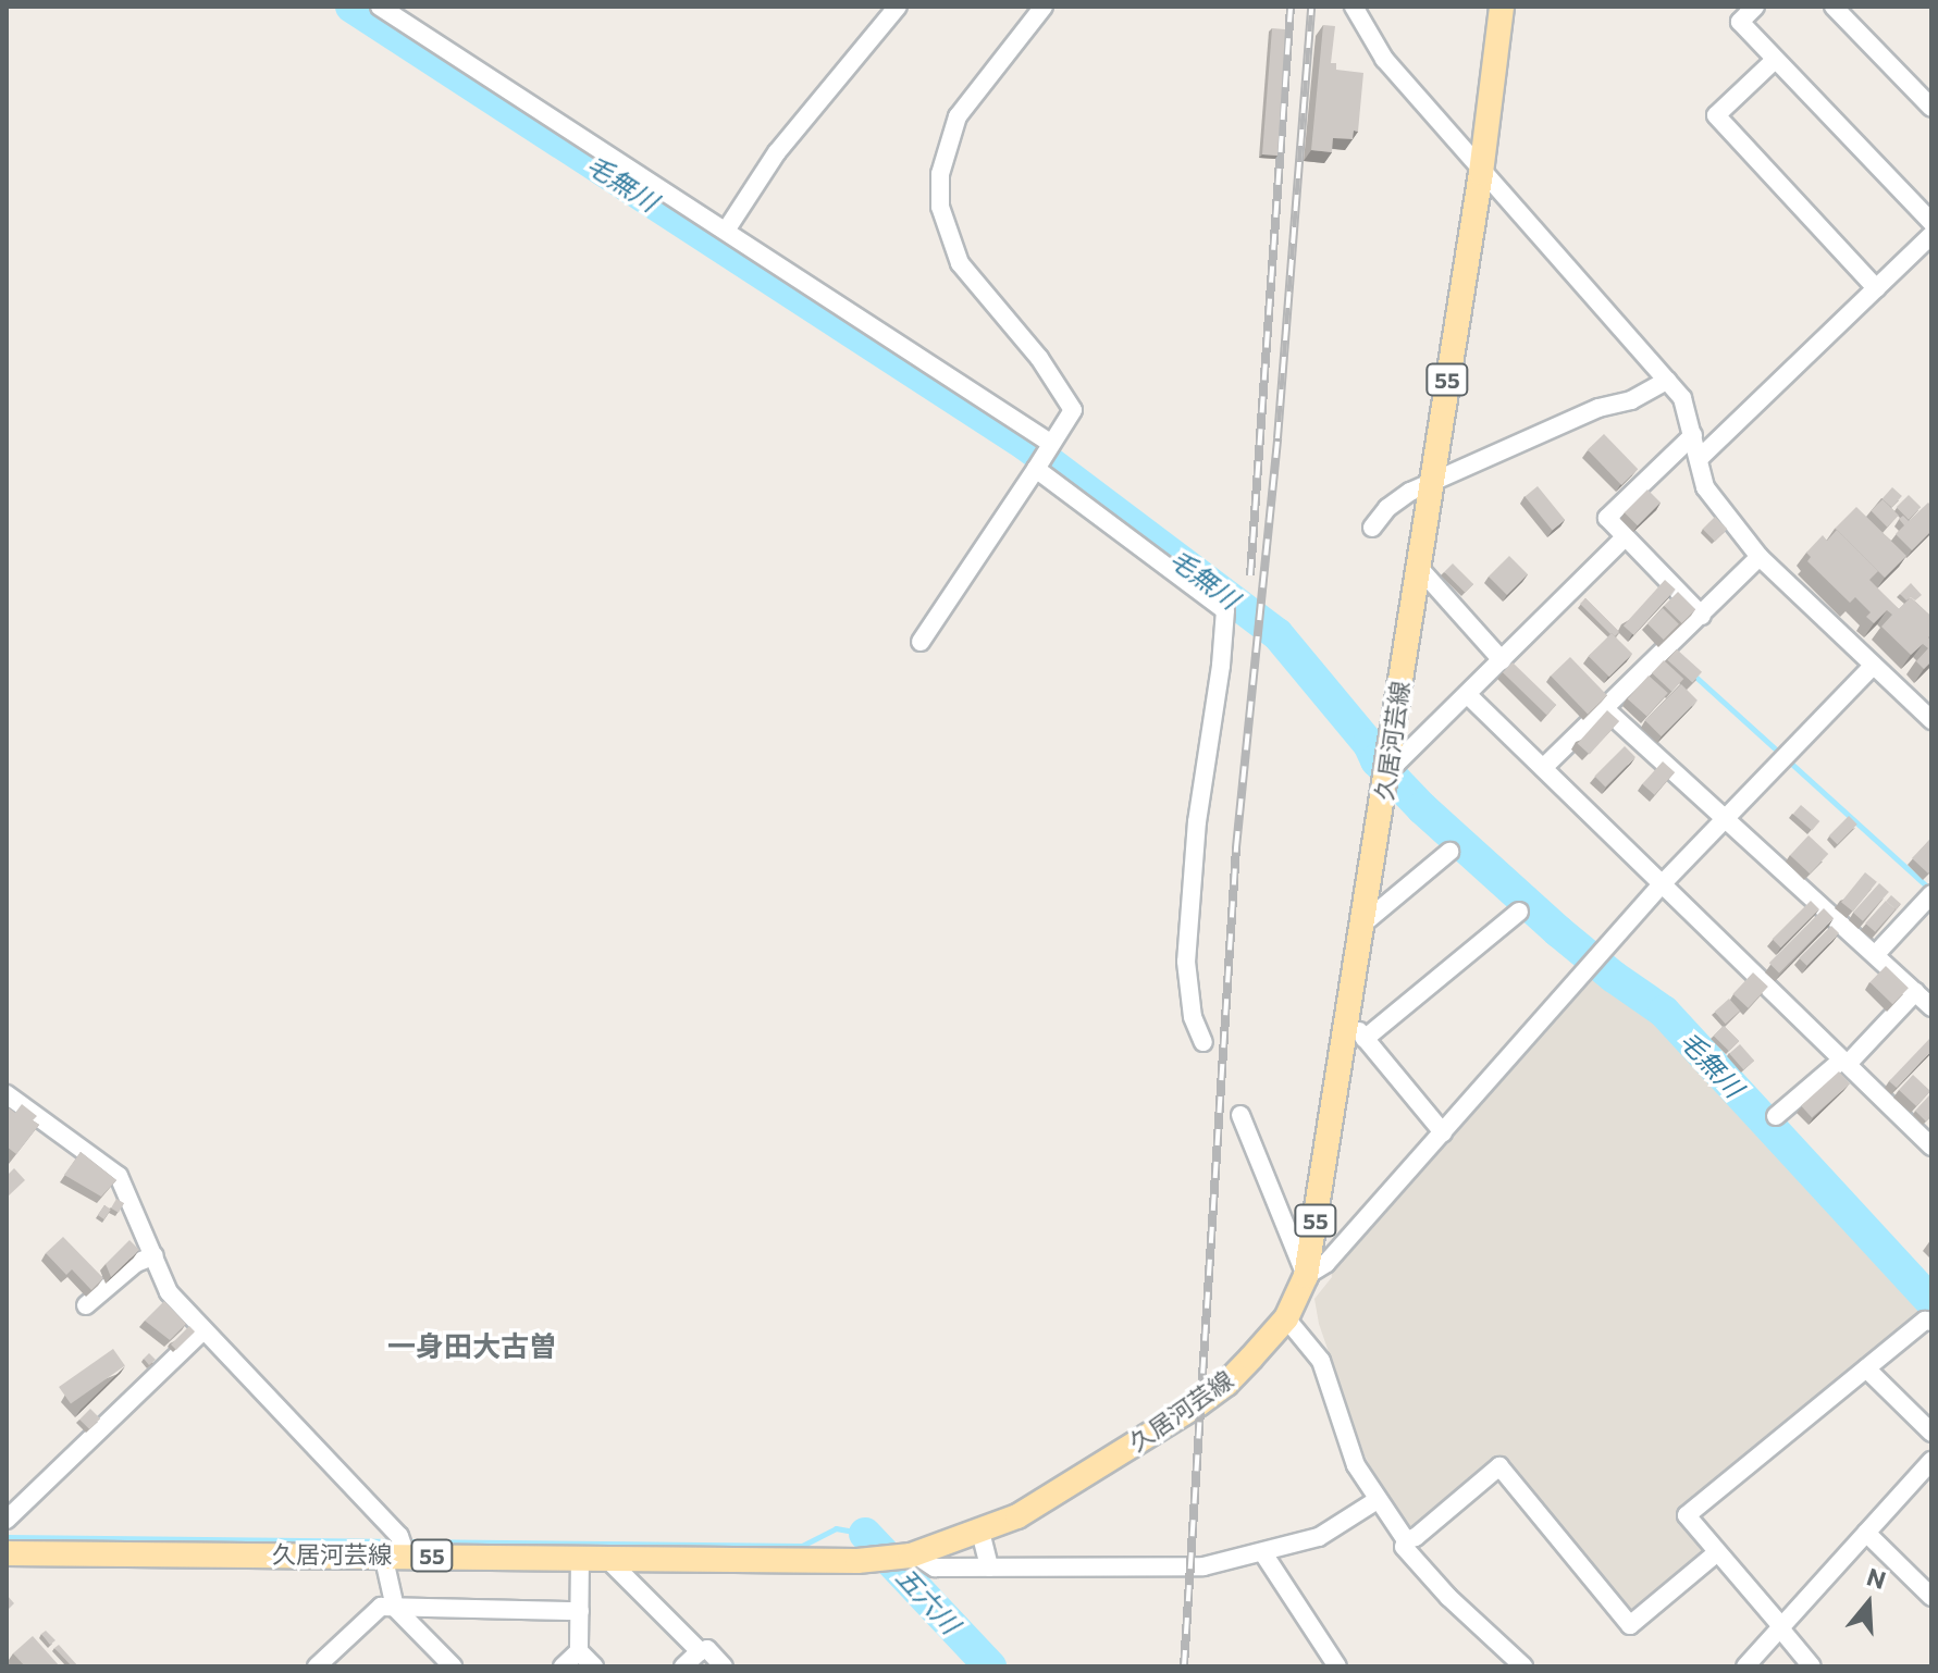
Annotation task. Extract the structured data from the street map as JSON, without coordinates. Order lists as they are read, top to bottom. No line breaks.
{"streets":{"main road":["55","久居河芸線"]},"districts":["一身田大古曽"],"water":["毛無川","五六川"],"north":"top"}
